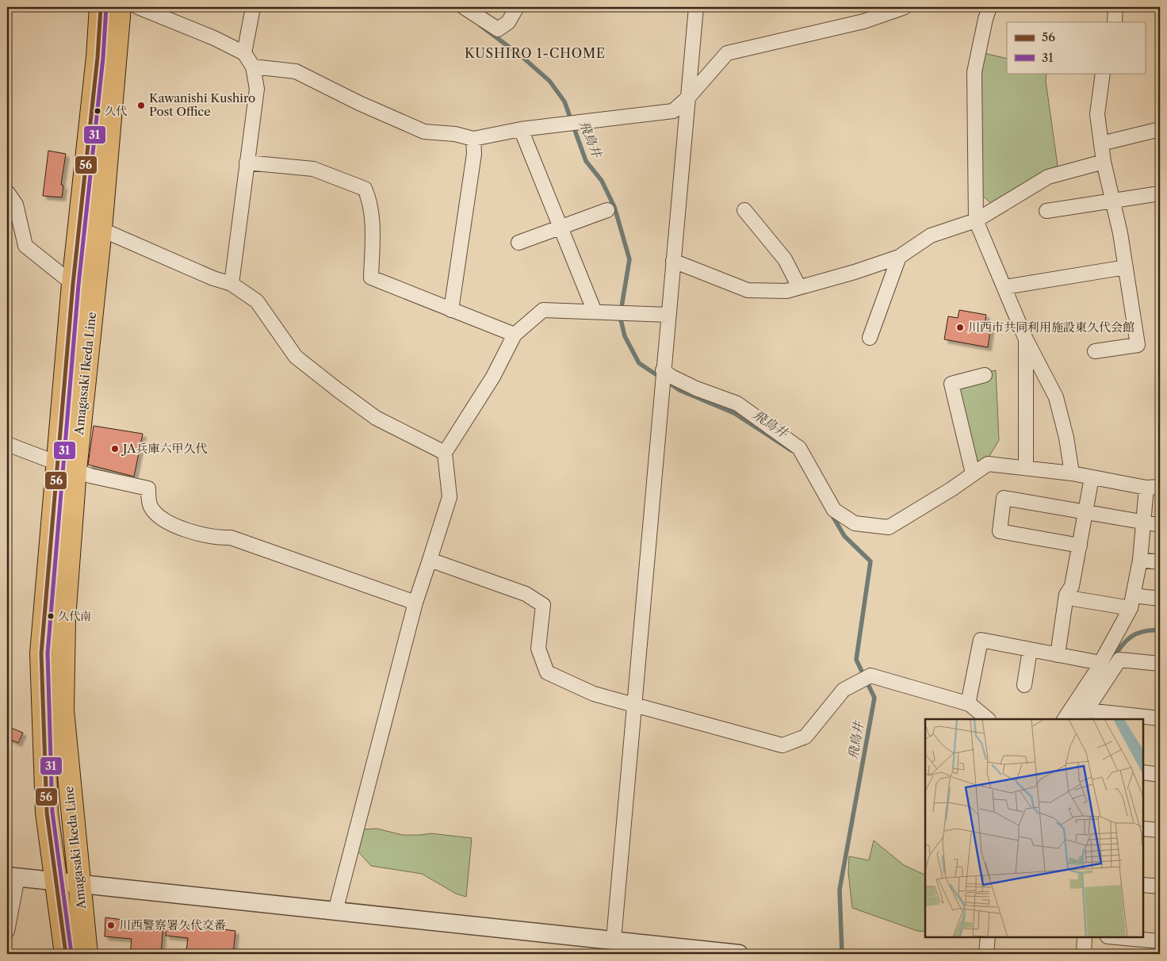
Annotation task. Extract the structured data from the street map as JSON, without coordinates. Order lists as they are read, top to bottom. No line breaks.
{"streets":{"main road":["Amagasaki Ikeda Line"]},"districts":["KUSHIRO 1-CHOME"],"water":["飛鳥井"],"places":["Kawanishi Kushiro Post Office","久代","川西市共同利用施設東久代会館","JA兵庫六甲久代","久代南","川西警察署久代交番"],"lines":["transit line 56","transit line 31"],"legend":["56","31"]}
